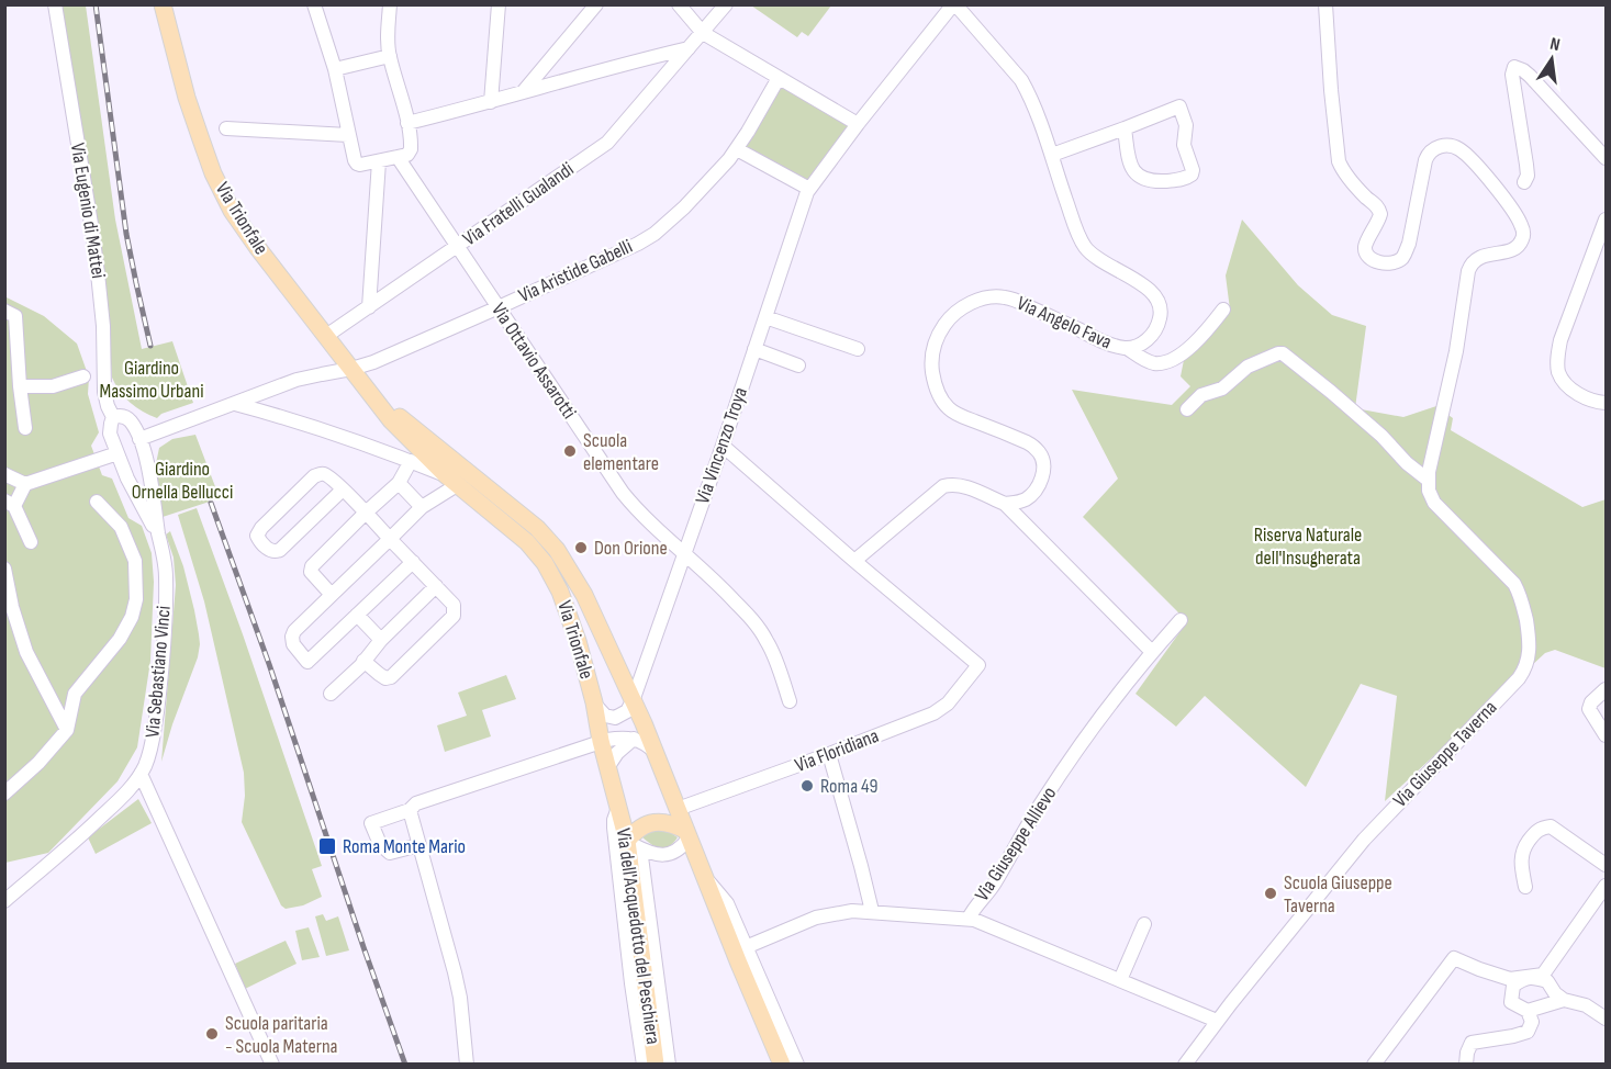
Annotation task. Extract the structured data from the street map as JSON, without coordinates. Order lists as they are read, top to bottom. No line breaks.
{"streets":{"main road":["Via Trionfale","Via dell'Acquedotto del Peschiera"],"street":["Via Fratelli Gualandi","Via Eugenio di Mattei","Via Aristide Gabelli","Via Angelo Fava","Via Ottavio Assarotti","Via Vincenzo Troya","Via Sebastiano Vinci","Via Floridiana","Via Giuseppe Taverna","Via Giuseppe Allievo"]},"crossings":[["Via Fratelli Gualandi","Via Trionfale"],["Via Fratelli Gualandi","Via Ottavio Assarotti"],["Via Eugenio di Mattei","Via Sebastiano Vinci"],["Via Trionfale","Via Aristide Gabelli"],["Via Trionfale","Via Vincenzo Troya"],["Via Trionfale","Via Floridiana"],["Via Trionfale","Via Giuseppe Allievo"],["Via Trionfale","Via dell'Acquedotto del Peschiera"],["Via Aristide Gabelli","Via Ottavio Assarotti"],["Via Aristide Gabelli","Via Sebastiano Vinci"],["Via Angelo Fava","Via Vincenzo Troya"],["Via Ottavio Assarotti","Via Vincenzo Troya"]],"parks":["Giardino Massimo Urbani","Giardino Ornella Bellucci","Riserva Naturale dell'Insugherata"],"places":{"other":["Scuola elementare","Don Orione","Roma 49","Scuola Giuseppe Taverna","Scuola paritaria - Scuola Materna"],"transit":["Roma Monte Mario"]},"north":"top"}
